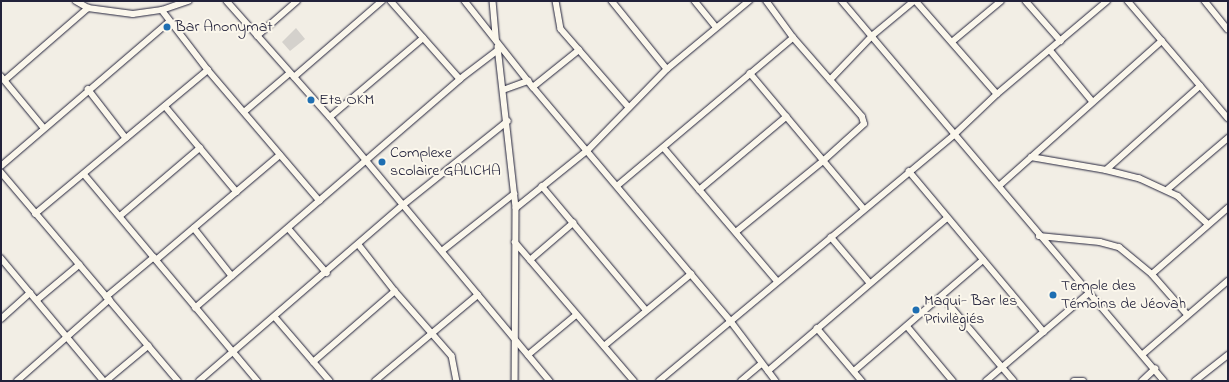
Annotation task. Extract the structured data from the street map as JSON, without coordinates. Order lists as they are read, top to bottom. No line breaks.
{"places":["Bar Anonymat","Ets OKM","Complexe scolaire GALICHA","Temple des Témoins de Jéovah","Maqui- Bar les Privilègiés"]}
